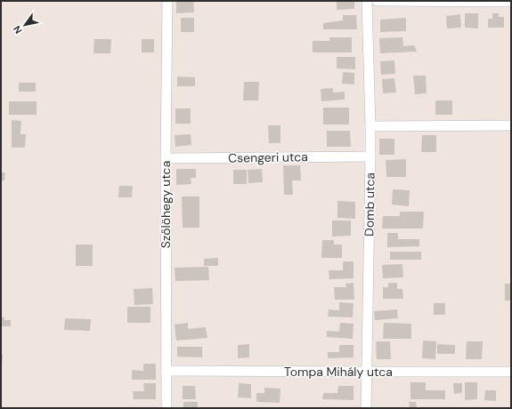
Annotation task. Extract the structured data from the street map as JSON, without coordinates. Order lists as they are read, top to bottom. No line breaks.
{"streets":{"street":["Csengeri utca","Szőlöhegy utca","Domb utca","Tompa Mihály utca"]},"crossings":[["Csengeri utca","Szőlöhegy utca"],["Csengeri utca","Domb utca"],["Szőlöhegy utca","Tompa Mihály utca"],["Domb utca","Tompa Mihály utca"]],"north":"bottom left"}
